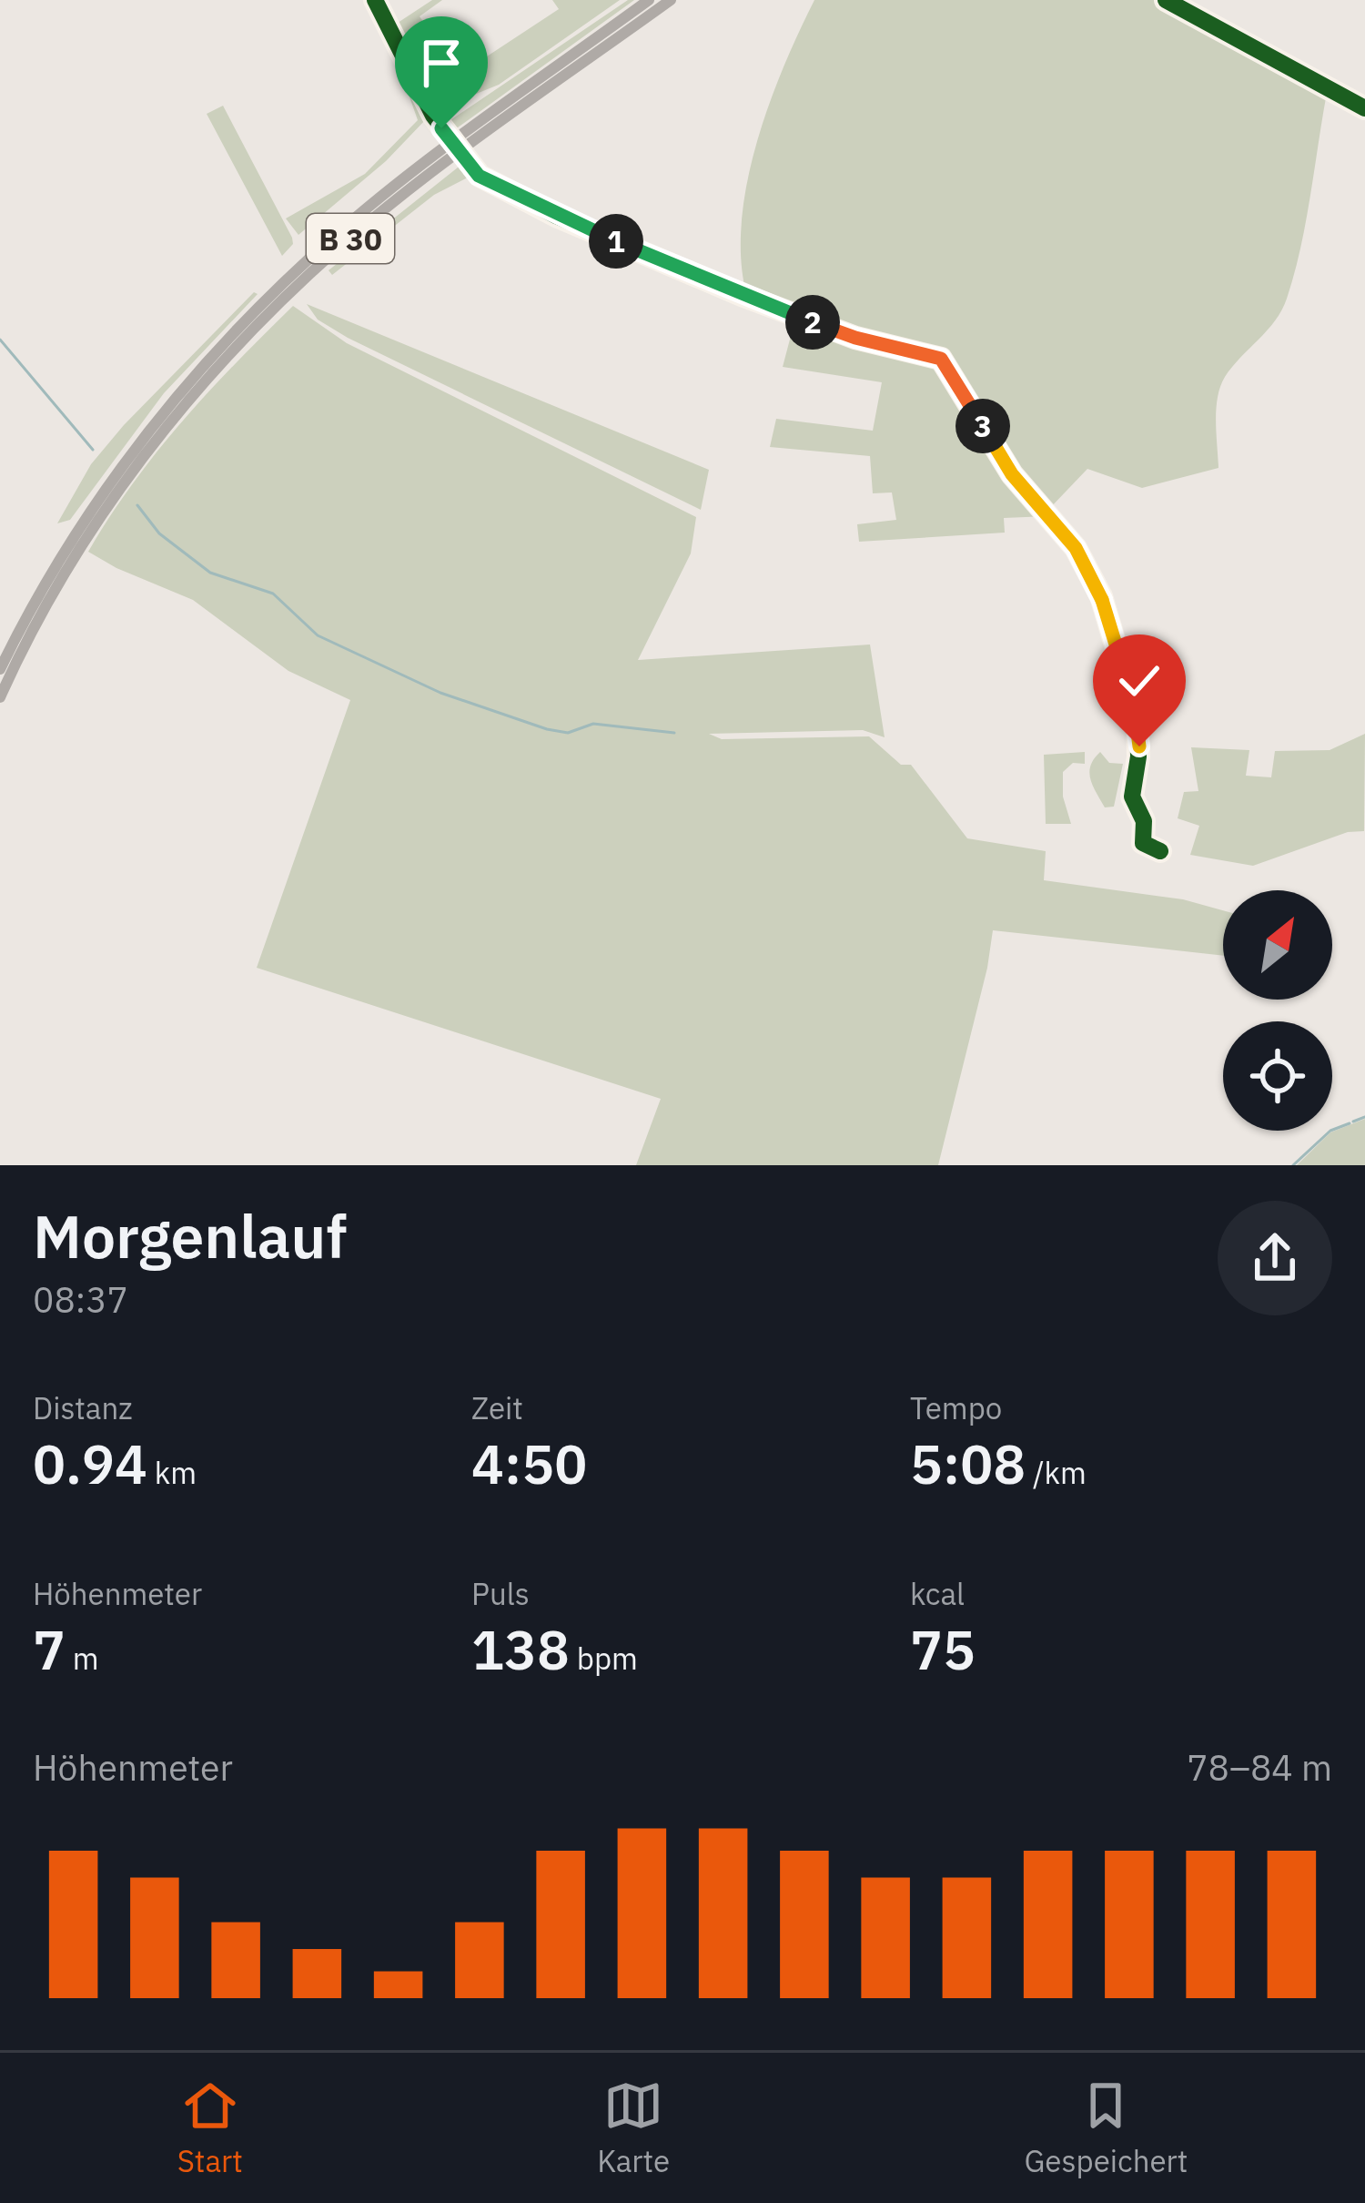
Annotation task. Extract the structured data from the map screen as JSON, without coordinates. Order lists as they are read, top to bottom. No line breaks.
{"streets":{"highway":["B 30"]},"north":"top right","page":{"pins":["1","2","3"],"heading":["Morgenlauf","08:37"],"stats":[["Distanz","0.94 km"],["Zeit","4:50"],["Tempo","5:08 /km"],["Höhenmeter","7 m"],["Puls","138 bpm"],["kcal","75"]],"chart":["Höhenmeter","78–84 m"],"tabs":["Start","Karte","Gespeichert"]}}
